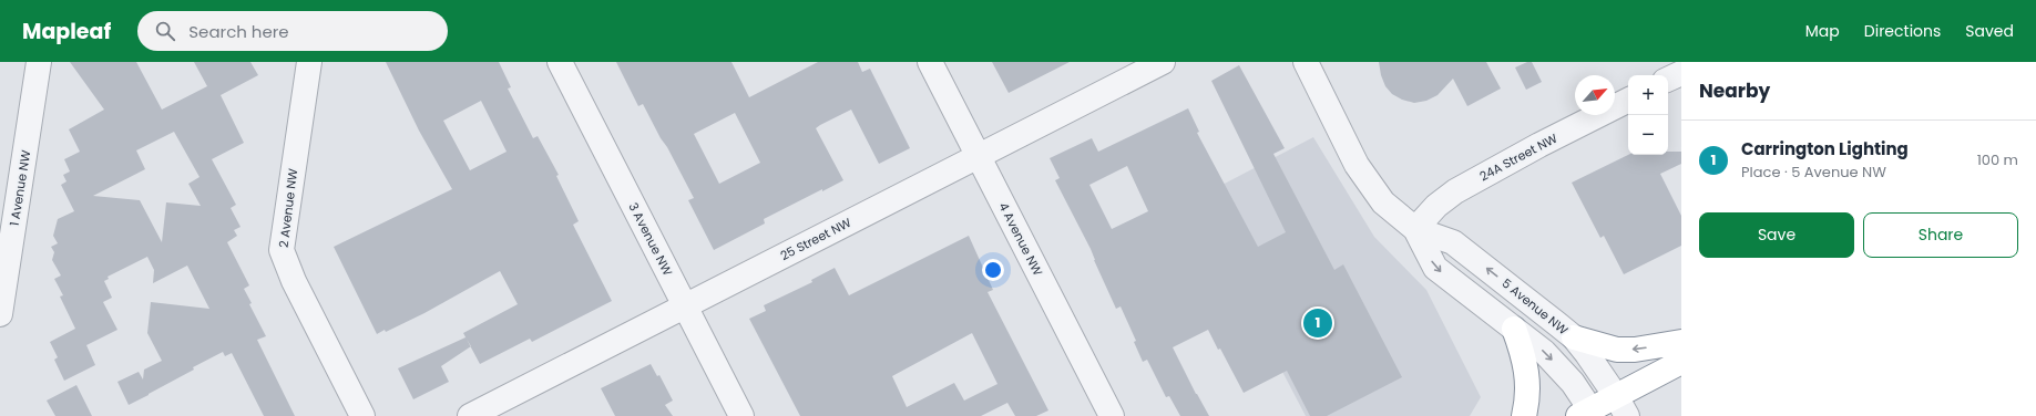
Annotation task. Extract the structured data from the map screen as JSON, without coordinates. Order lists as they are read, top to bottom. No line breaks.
{"streets":{"street":["24A Street NW","1 Avenue NW","2 Avenue NW","3 Avenue NW","25 Street NW","4 Avenue NW","5 Avenue NW"]},"crossings":[["24A Street NW","5 Avenue NW"],["3 Avenue NW","25 Street NW"],["25 Street NW","4 Avenue NW"]],"north":"top right","page":{"header":"Mapleaf","search":"Search here","nav":["Map","Directions","Saved"],"heading":"Nearby","map_buttons":["+","−"],"list":[{"mark":"1","name":"Carrington Lighting","note":"Place · 5 Avenue NW","value":"100 m"}],"buttons":["Save","Share"],"pins":"1"}}
